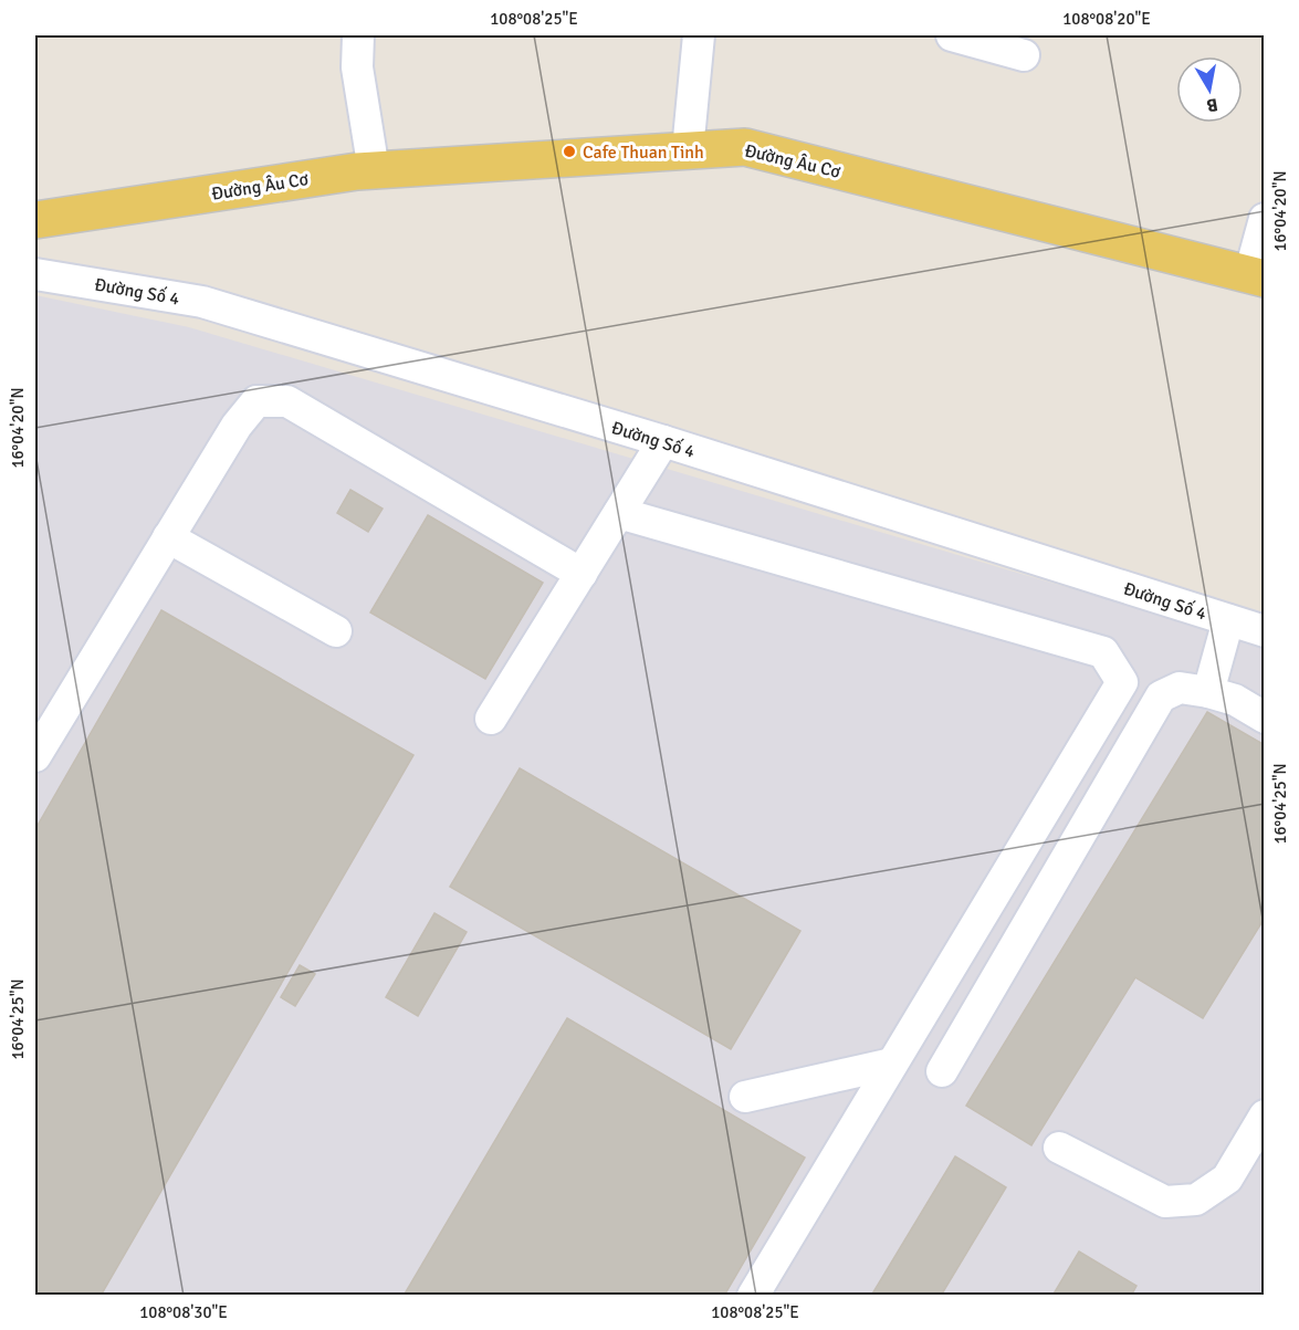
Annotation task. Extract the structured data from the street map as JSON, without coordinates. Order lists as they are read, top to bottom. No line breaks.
{"streets":{"main road":["Đường Âu Cơ"],"street":["Đường Số 4"]},"places":["Cafe Thuan Tinh"],"north":"bottom","coordinates":["108°08'25\"E","108°08'20\"E","16°04'20\"N","16°04'25\"N","108°08'30\"E"]}
